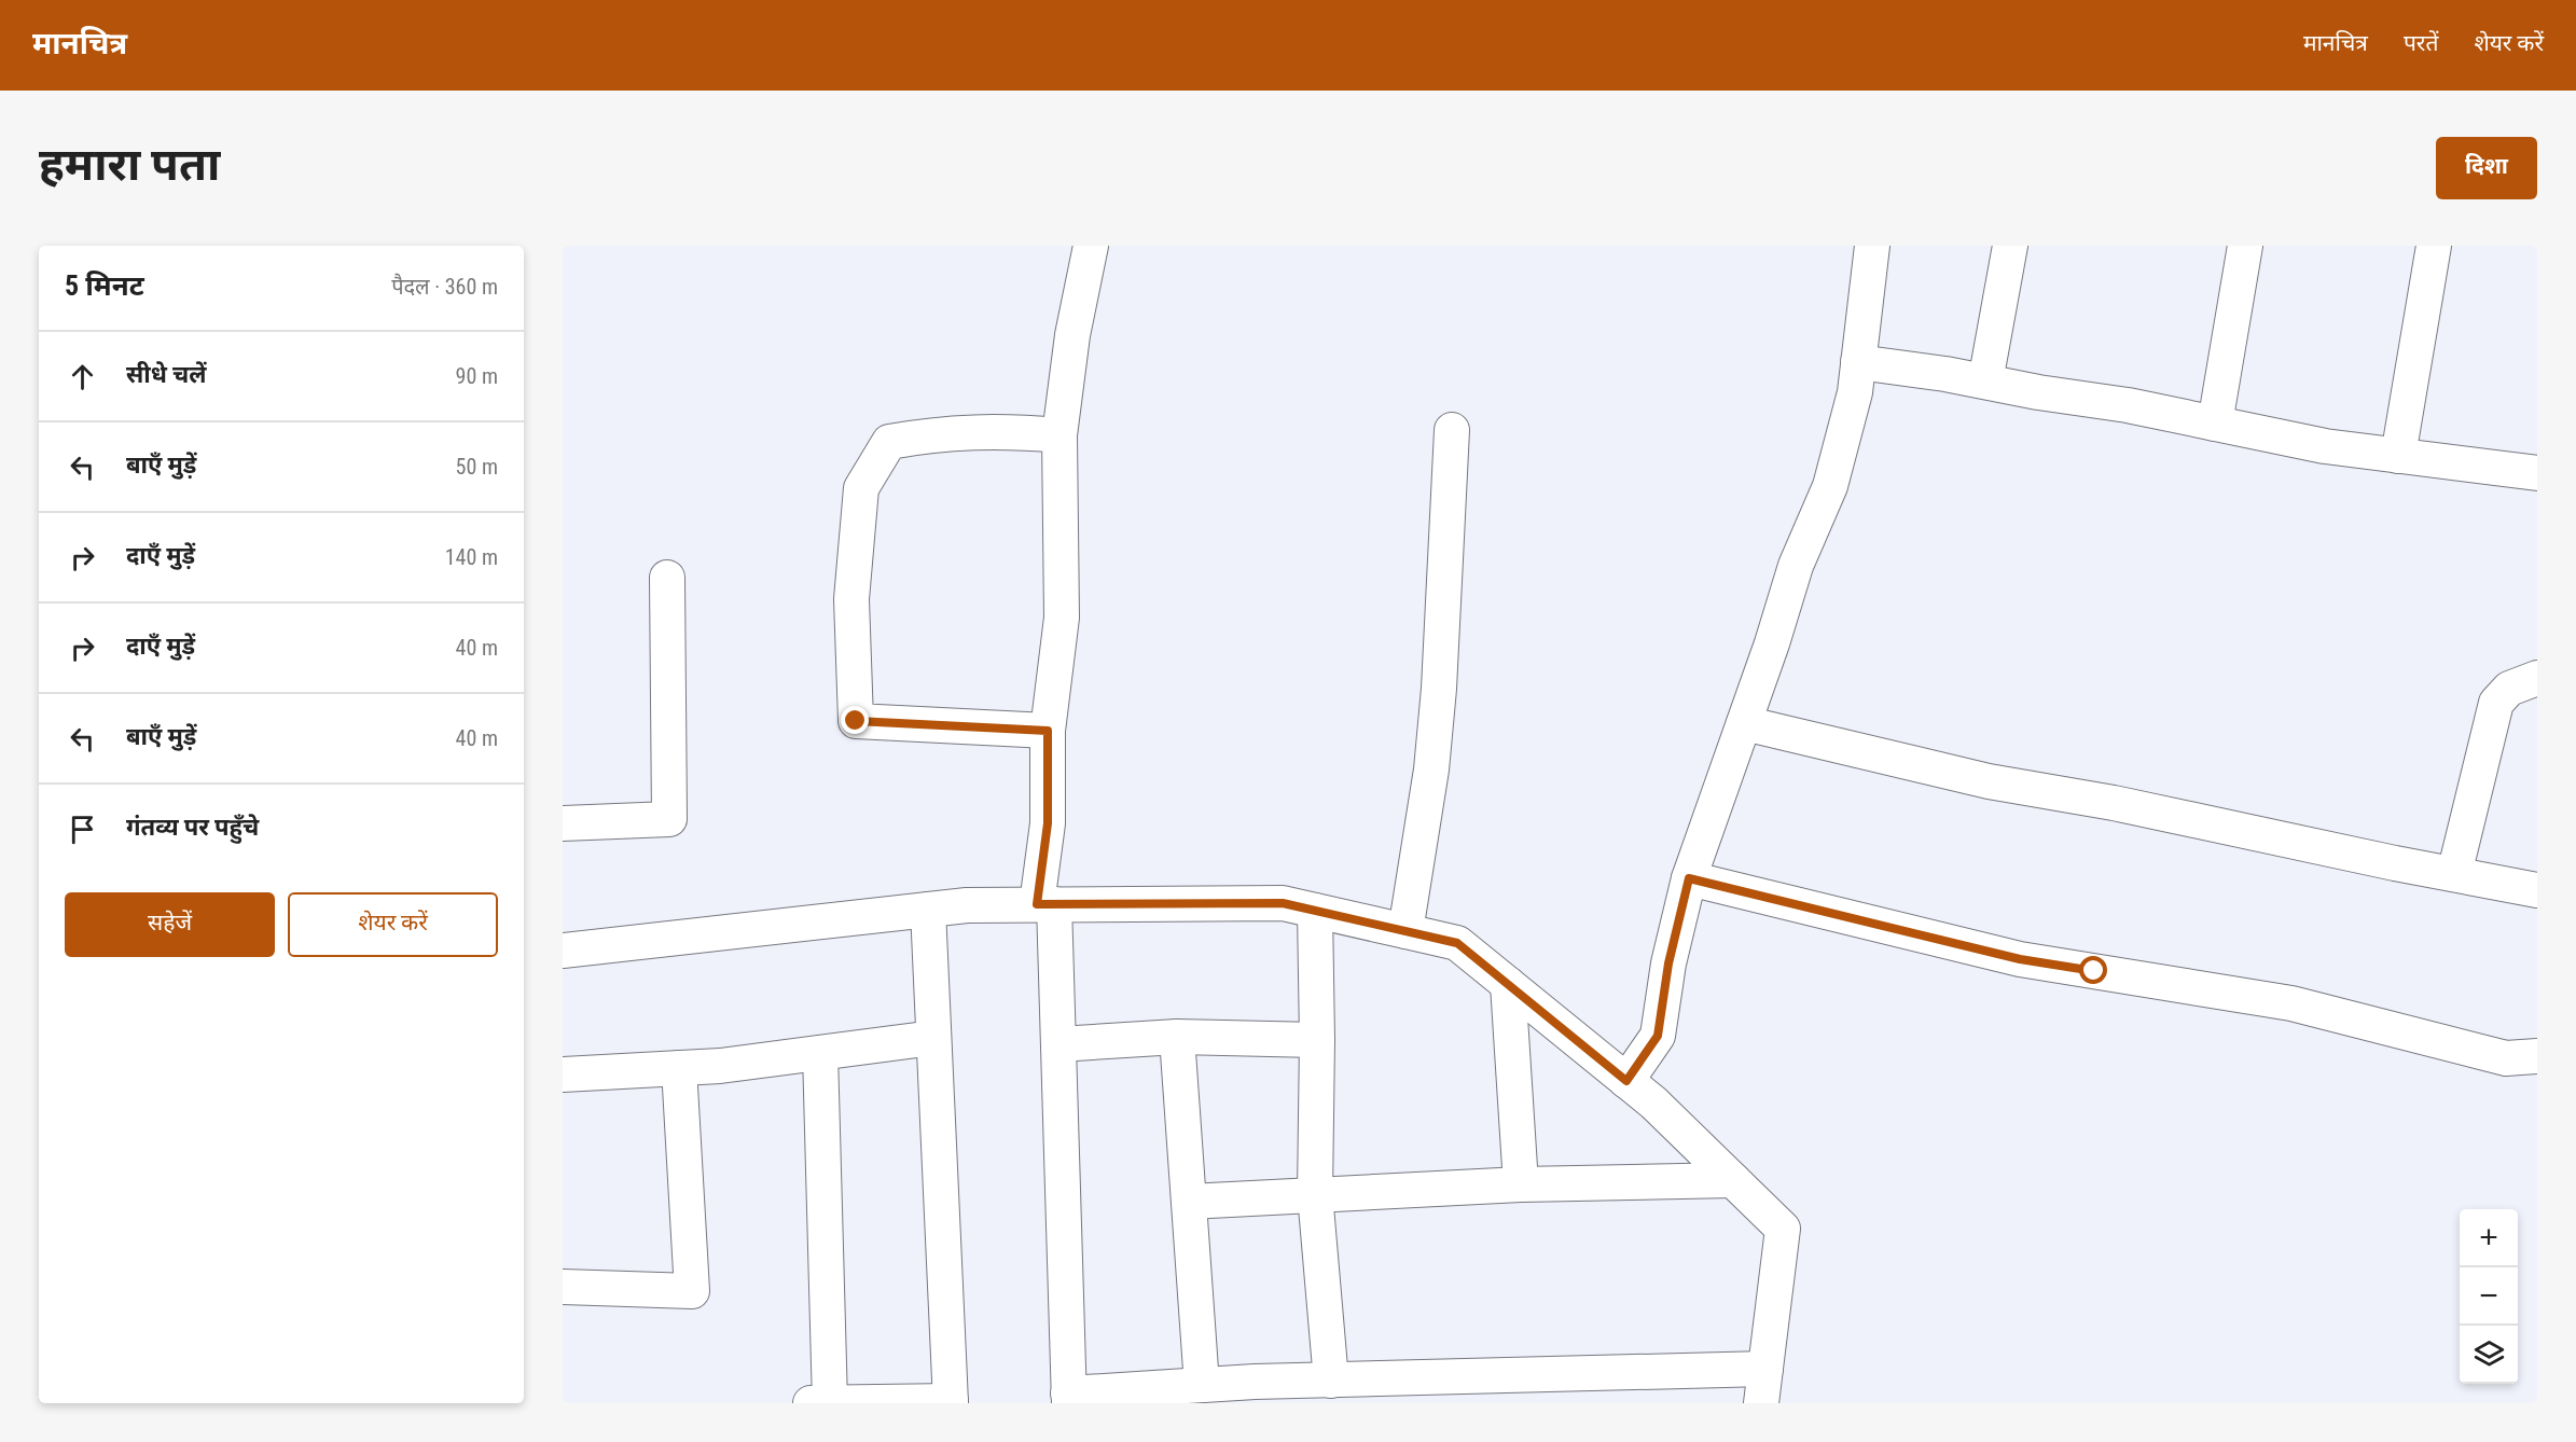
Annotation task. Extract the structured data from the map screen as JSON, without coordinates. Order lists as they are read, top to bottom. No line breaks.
{"page":{"header":"मानचित्र","nav":["मानचित्र","परतें","शेयर करें"],"buttons":["दिशा",["सहेजें","शेयर करें"]],"title":"हमारा पता","heading":["5 मिनट","पैदल · 360 m"],"list":[["सीधे चलें","90 m"],["बाएँ मुड़ें","50 m"],["दाएँ मुड़ें","140 m"],["दाएँ मुड़ें","40 m"],["बाएँ मुड़ें","40 m"],"गंतव्य पर पहुँचे"],"map_buttons":["+","−"]}}
